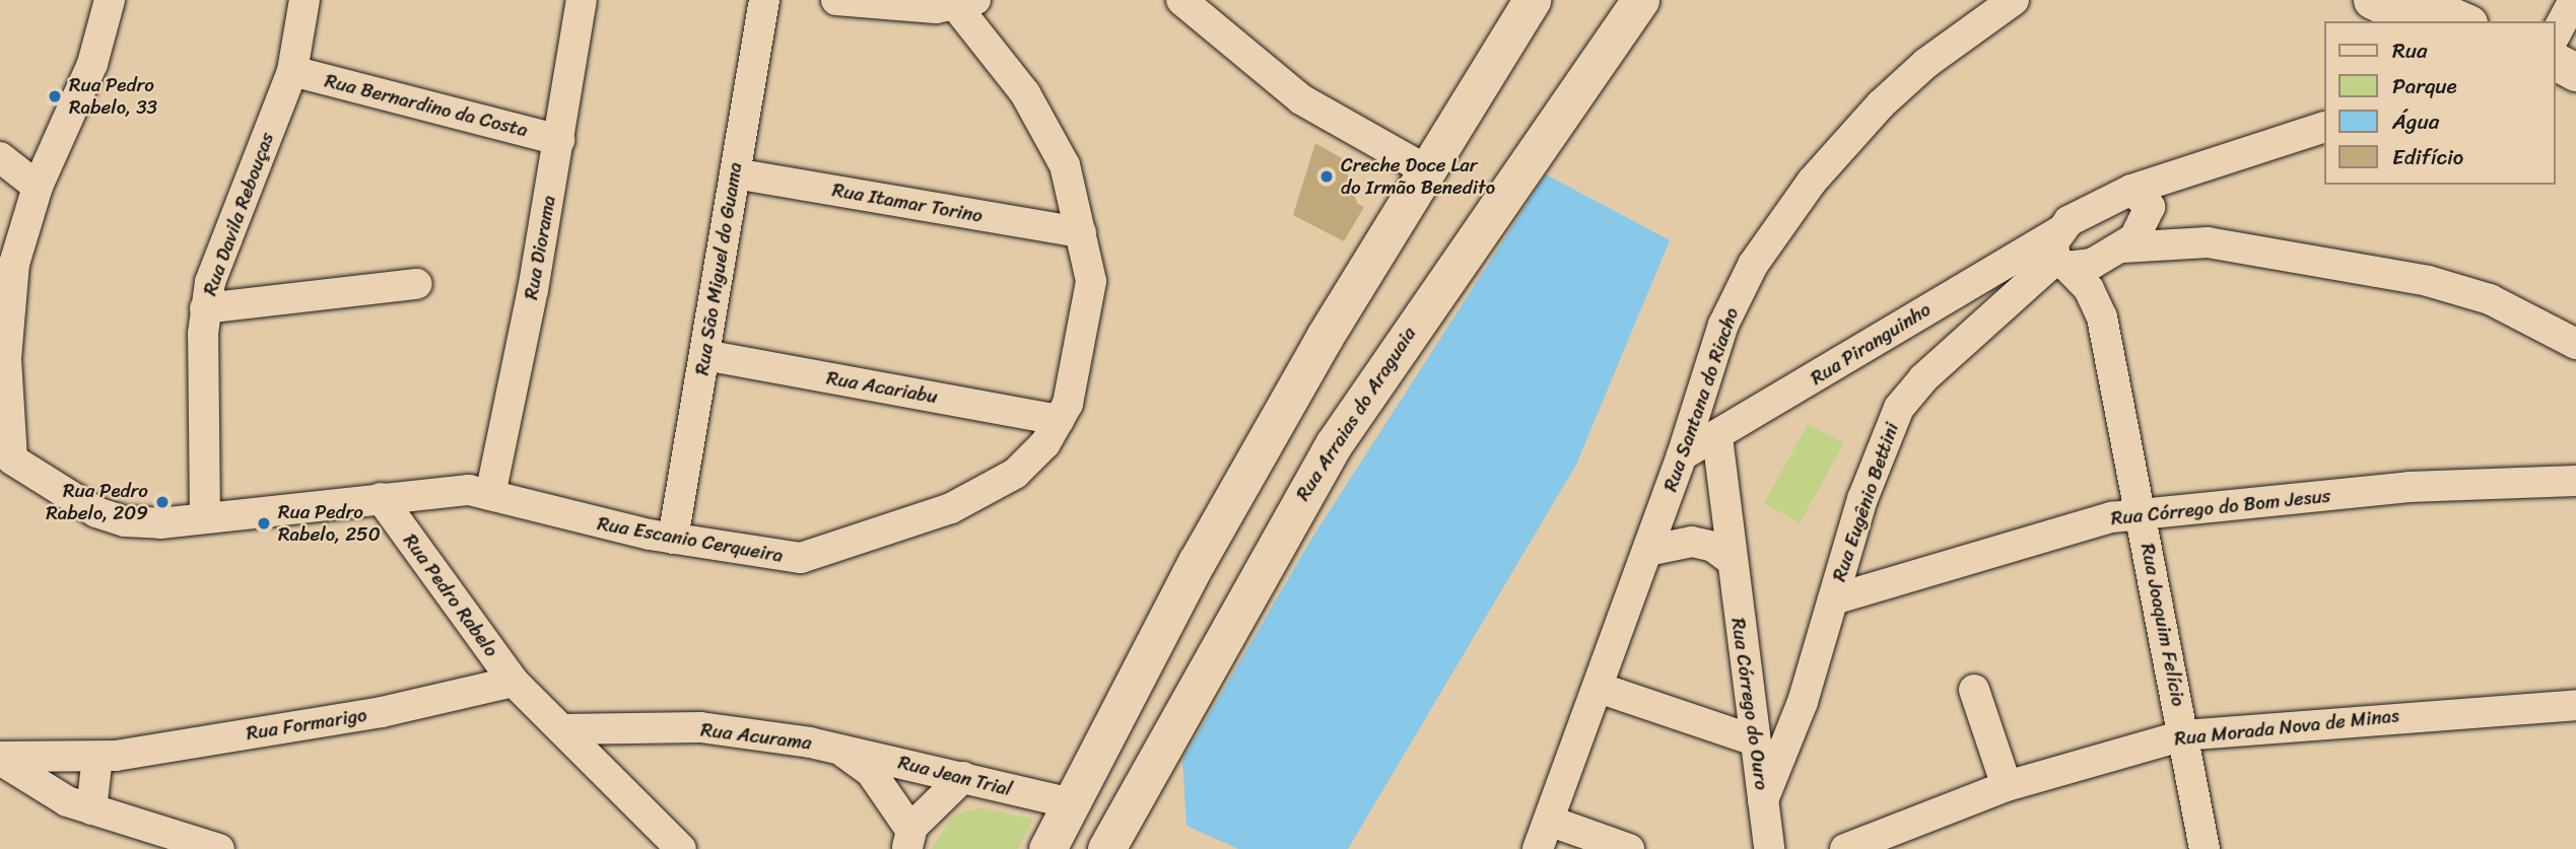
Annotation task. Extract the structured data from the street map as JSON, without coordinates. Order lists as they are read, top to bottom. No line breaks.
{"streets":{"main road":["Rua Arraias do Araguaia"],"street":["Rua Bernardino da Costa","Rua Itamar Torino","Rua Davila Rebouças","Rua Diorama","Rua São Miguel do Guama","Rua Piranguinho","Rua Acariabu","Rua Santana do Riacho","Rua Eugênio Bettini","Rua Córrego do Bom Jesus","Rua Escanio Cerqueira","Rua Pedro Rabelo","Rua Joaquim Felício","Rua Córrego do Ouro","Rua Formarigo","Rua Morada Nova de Minas","Rua Acurama","Rua Jean Trial"]},"crossings":[["Rua Bernardino da Costa","Rua Davila Rebouças"],["Rua Bernardino da Costa","Rua Diorama"],["Rua Itamar Torino","Rua São Miguel do Guama"],["Rua Itamar Torino","Rua Escanio Cerqueira"],["Rua Diorama","Rua Escanio Cerqueira"],["Rua São Miguel do Guama","Rua Acariabu"],["Rua São Miguel do Guama","Rua Escanio Cerqueira"],["Rua Piranguinho","Rua Santana do Riacho"],["Rua Piranguinho","Rua Eugênio Bettini"],["Rua Piranguinho","Rua Joaquim Felício"],["Rua Piranguinho","Rua Córrego do Ouro"],["Rua Acariabu","Rua Escanio Cerqueira"],["Rua Eugênio Bettini","Rua Córrego do Bom Jesus"],["Rua Eugênio Bettini","Rua Joaquim Felício"],["Rua Eugênio Bettini","Rua Córrego do Ouro"],["Rua Córrego do Bom Jesus","Rua Joaquim Felício"],["Rua Escanio Cerqueira","Rua Pedro Rabelo"],["Rua Pedro Rabelo","Rua Formarigo"],["Rua Pedro Rabelo","Rua Acurama"],["Rua Joaquim Felício","Rua Morada Nova de Minas"],["Rua Acurama","Rua Jean Trial"]],"places":["Rua Pedro Rabelo, 33","Creche Doce Lar do Irmão Benedito","Rua Pedro Rabelo, 209","Rua Pedro Rabelo, 250"],"legend":["Rua","Parque","Água","Edifício"]}
